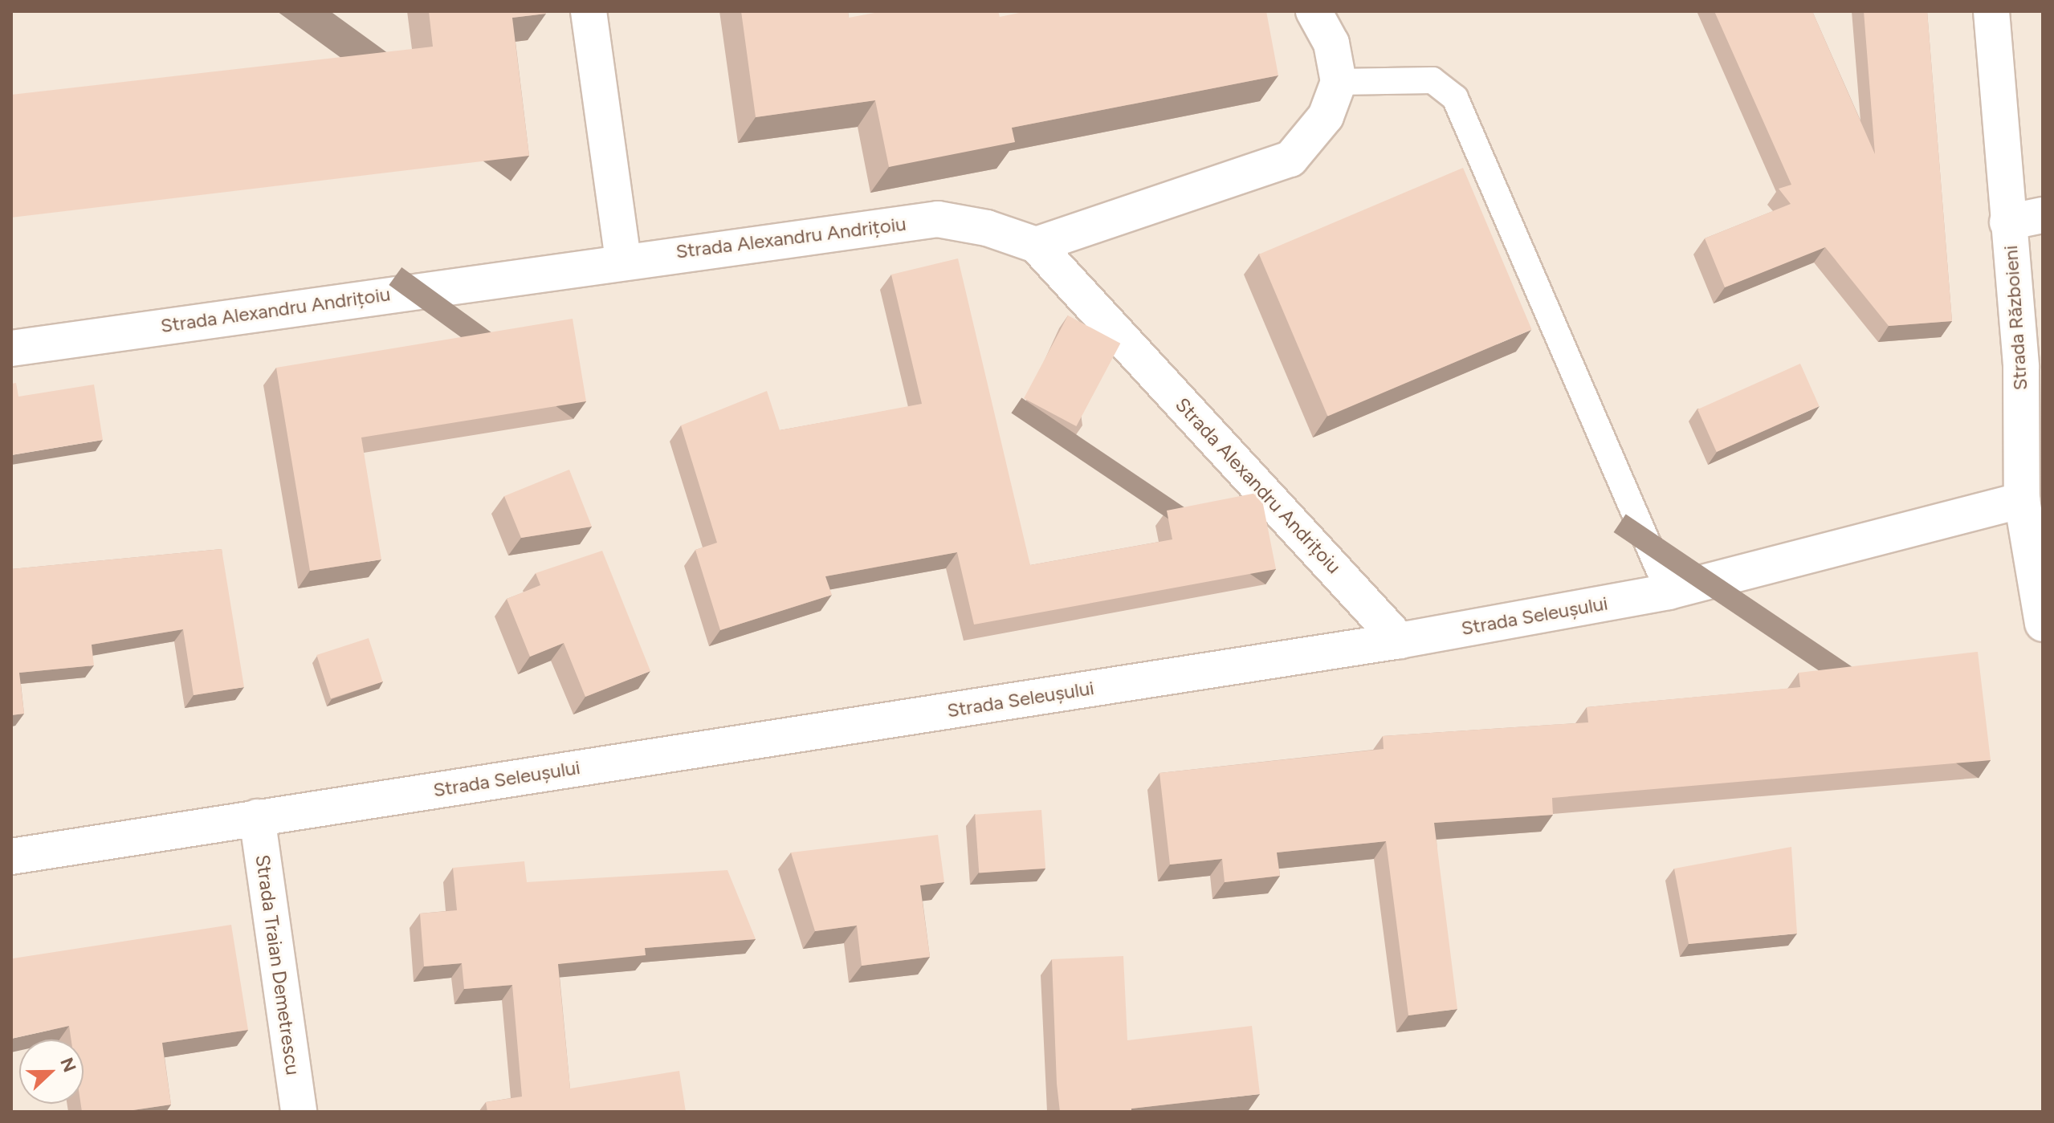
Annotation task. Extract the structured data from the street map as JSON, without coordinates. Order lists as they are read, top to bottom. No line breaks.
{"streets":{"street":["Strada Alexandru Andrițoiu","Strada Războieni","Strada Seleușului","Strada Traian Demetrescu"]},"crossings":[["Strada Alexandru Andrițoiu","Strada Seleușului"],["Strada Războieni","Strada Seleușului"],["Strada Seleușului","Strada Traian Demetrescu"]],"north":"right"}
